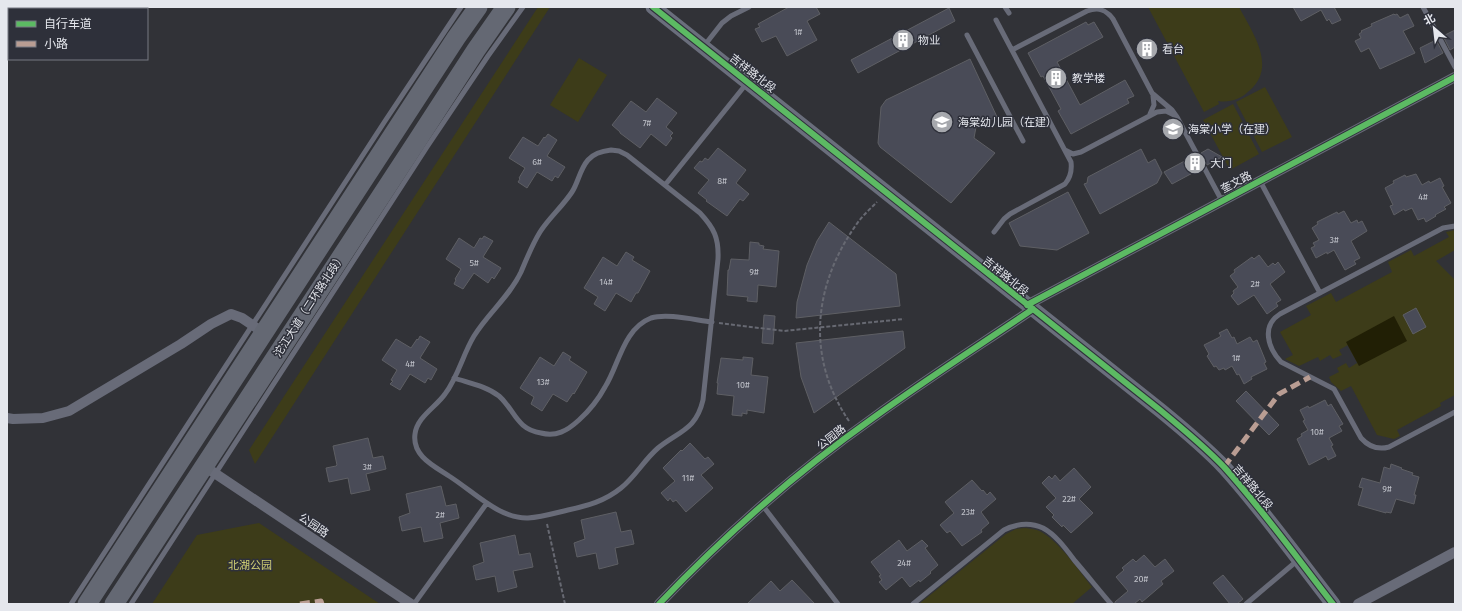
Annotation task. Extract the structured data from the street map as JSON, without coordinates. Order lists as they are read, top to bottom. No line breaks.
{"streets":{"highway":["沱江大道（二环路北段）"],"street":["吉祥路北段","奎文路","公园路"]},"crossings":[["吉祥路北段","奎文路"],["吉祥路北段","公园路"],["奎文路","公园路"],["沱江大道（二环路北段）","公园路"]],"parks":["北湖公园"],"places":{"building":["物业","看台","教学楼","大门"],"school or university":["海棠幼儿园（在建）","海棠小学（在建）"]},"house_numbers":["1#","7#","6#","8#","4#","3#","5#","9#","14#","2#","1#","4#","13#","10#","10#","3#","11#","9#","22#","23#","2#","24#","20#"],"legend":["自行车道","小路"],"north":"top left"}
